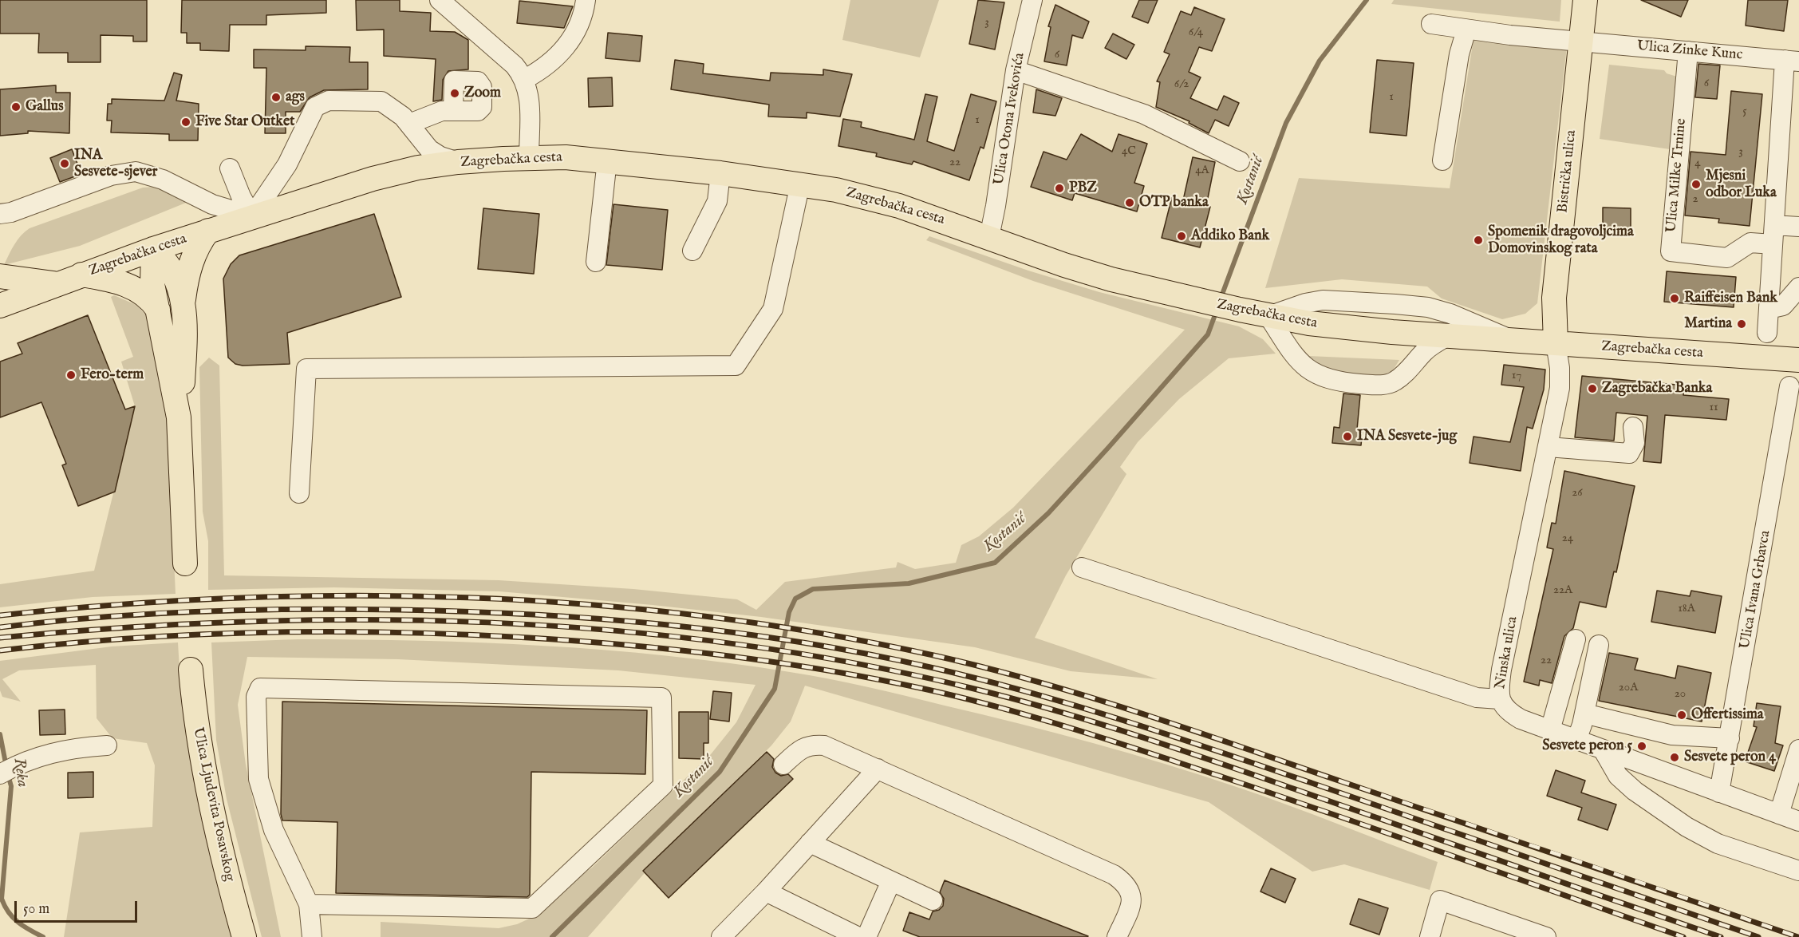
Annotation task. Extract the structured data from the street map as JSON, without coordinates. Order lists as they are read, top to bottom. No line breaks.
{"streets":{"main road":["Zagrebačka cesta","Bistrička ulica","Ulica Ljudevita Posavskog"],"street":["Ulica Zinke Kunc","Ulica Otona Ivekovića","Ulica Milke Trnine","Ulica Ivana Grbavca","Ninska ulica"]},"crossings":[["Ulica Zinke Kunc","Bistrička ulica"],["Ulica Zinke Kunc","Ulica Milke Trnine"],["Ulica Otona Ivekovića","Zagrebačka cesta"],["Zagrebačka cesta","Bistrička ulica"],["Zagrebačka cesta","Ninska ulica"],["Bistrička ulica","Ninska ulica"],["Ulica Ivana Grbavca","Ninska ulica"]],"water":["Kostanić","Reka"],"places":["Zoom","ags","Gallus","Five Star Outket","INA Sesvete-sjever","Mjesni odbor Luka","PBZ","OTP banka","Addiko Bank","Spomenik dragovoljcima Domovinskog rata","Raiffeisen Bank","Martina","Fero-term","Zagrebačka Banka","INA Sesvete-jug","Offertissima","Sesvete peron 5","Sesvete peron 4"],"house_numbers":["3","6/4","6","6","6/2","1","5","1","4C","3","22","4","4A","2","17","11","26","24","22A","18A","22","20A","20"],"scale_bar":"50 m"}
